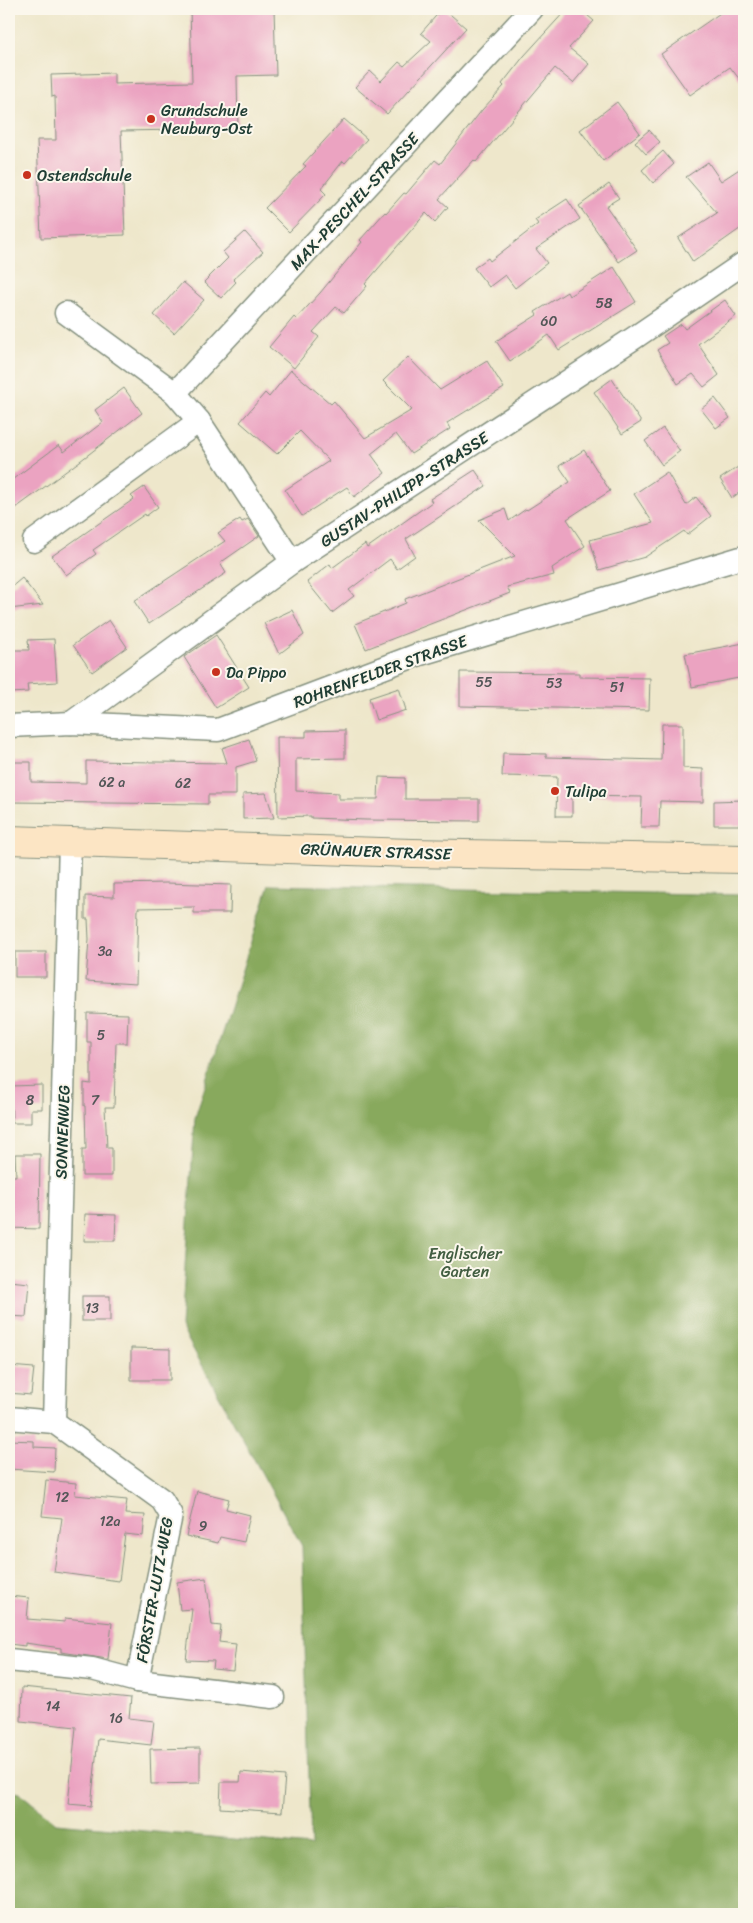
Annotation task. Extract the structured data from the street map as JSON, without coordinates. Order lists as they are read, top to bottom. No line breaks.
{"streets":{"street":["MAX-PESCHEL-STRASSE","GUSTAV-PHILIPP-STRASSE","ROHRENFELDER STRASSE","GRÜNAUER STRASSE","SONNENWEG","FÖRSTER-LUTZ-WEG"]},"crossings":[["GUSTAV-PHILIPP-STRASSE","ROHRENFELDER STRASSE"],["GRÜNAUER STRASSE","SONNENWEG"],["SONNENWEG","FÖRSTER-LUTZ-WEG"]],"parks":["Englischer Garten"],"places":["Grundschule Neuburg-Ost","Ostendschule","Da Pippo","Tulipa"],"house_numbers":["58","60","55","53","51","62 a","62","3a","5","8","7","13","12","12a","9","14","16"]}
